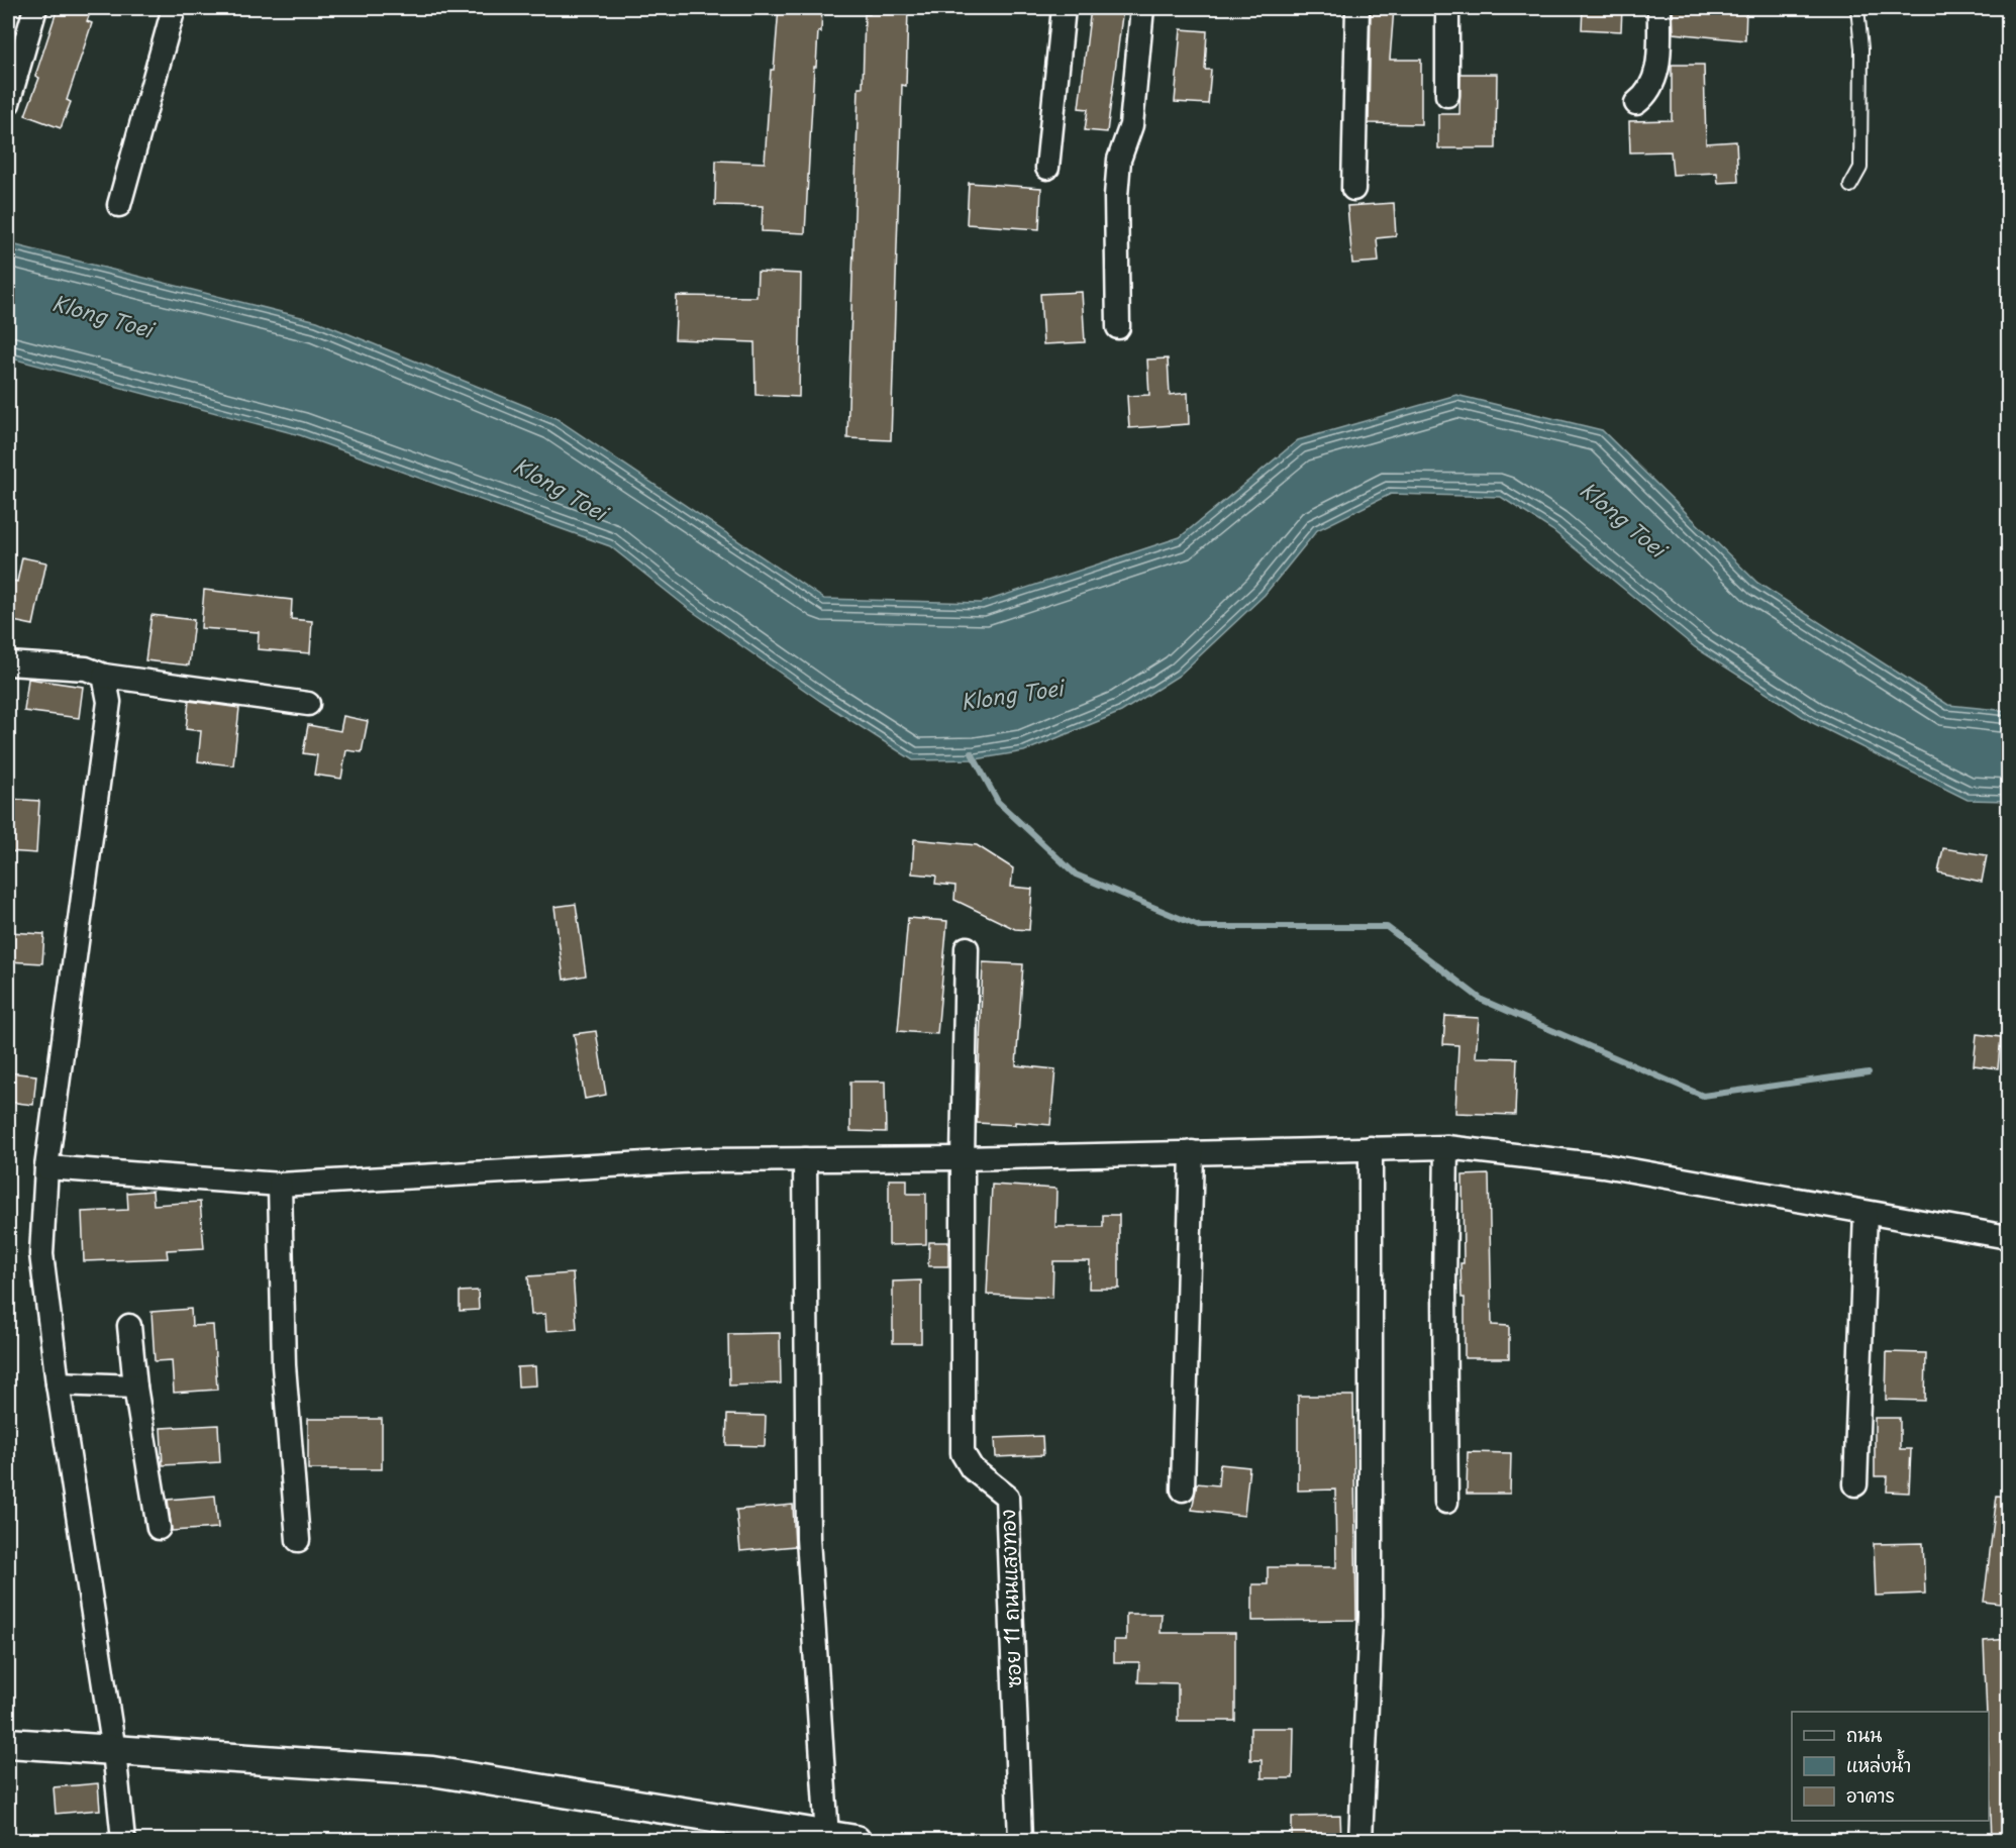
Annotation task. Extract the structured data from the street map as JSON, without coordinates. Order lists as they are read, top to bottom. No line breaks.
{"streets":{"street":["ซอย 11 ถนนแสงทอง"]},"water":["Klong Toei"],"legend":["ถนน","แหล่งน้ำ","อาคาร"]}
